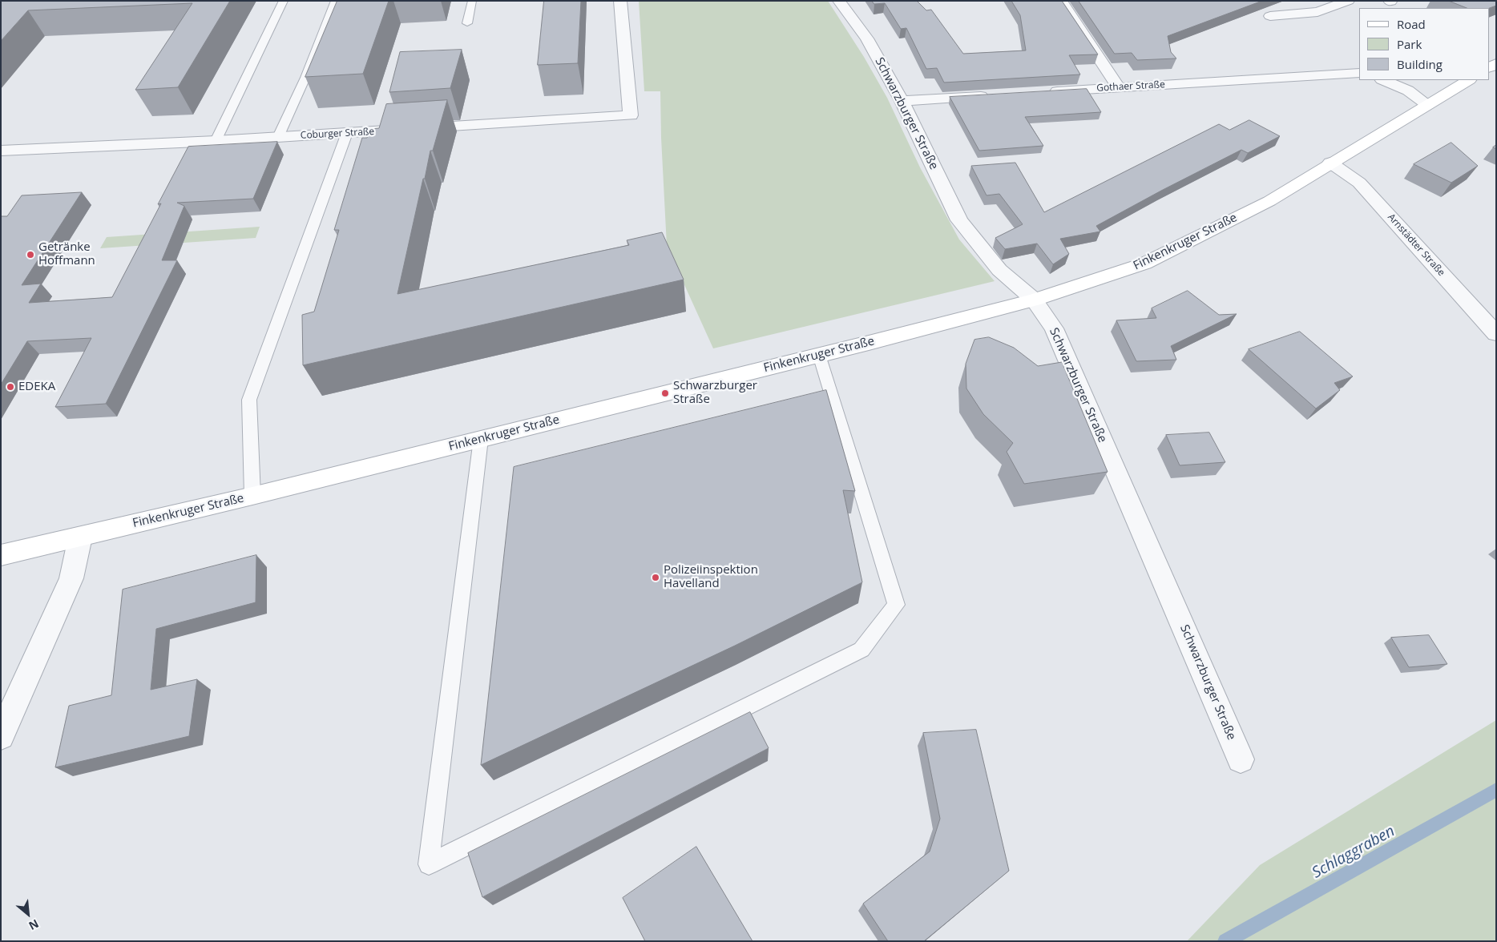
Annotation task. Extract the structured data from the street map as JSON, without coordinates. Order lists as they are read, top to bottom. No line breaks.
{"streets":{"street":["Gothaer Straße","Schwarzburger Straße","Coburger Straße","Finkenkruger Straße","Arnstädter Straße"]},"crossings":[["Schwarzburger Straße","Finkenkruger Straße"],["Finkenkruger Straße","Arnstädter Straße"]],"water":["Schlaggraben"],"places":["Getränke Hoffmann","EDEKA","Schwarzburger Straße","Polizeiinspektion Havelland"],"legend":["Road","Park","Building"],"north":"bottom right"}
